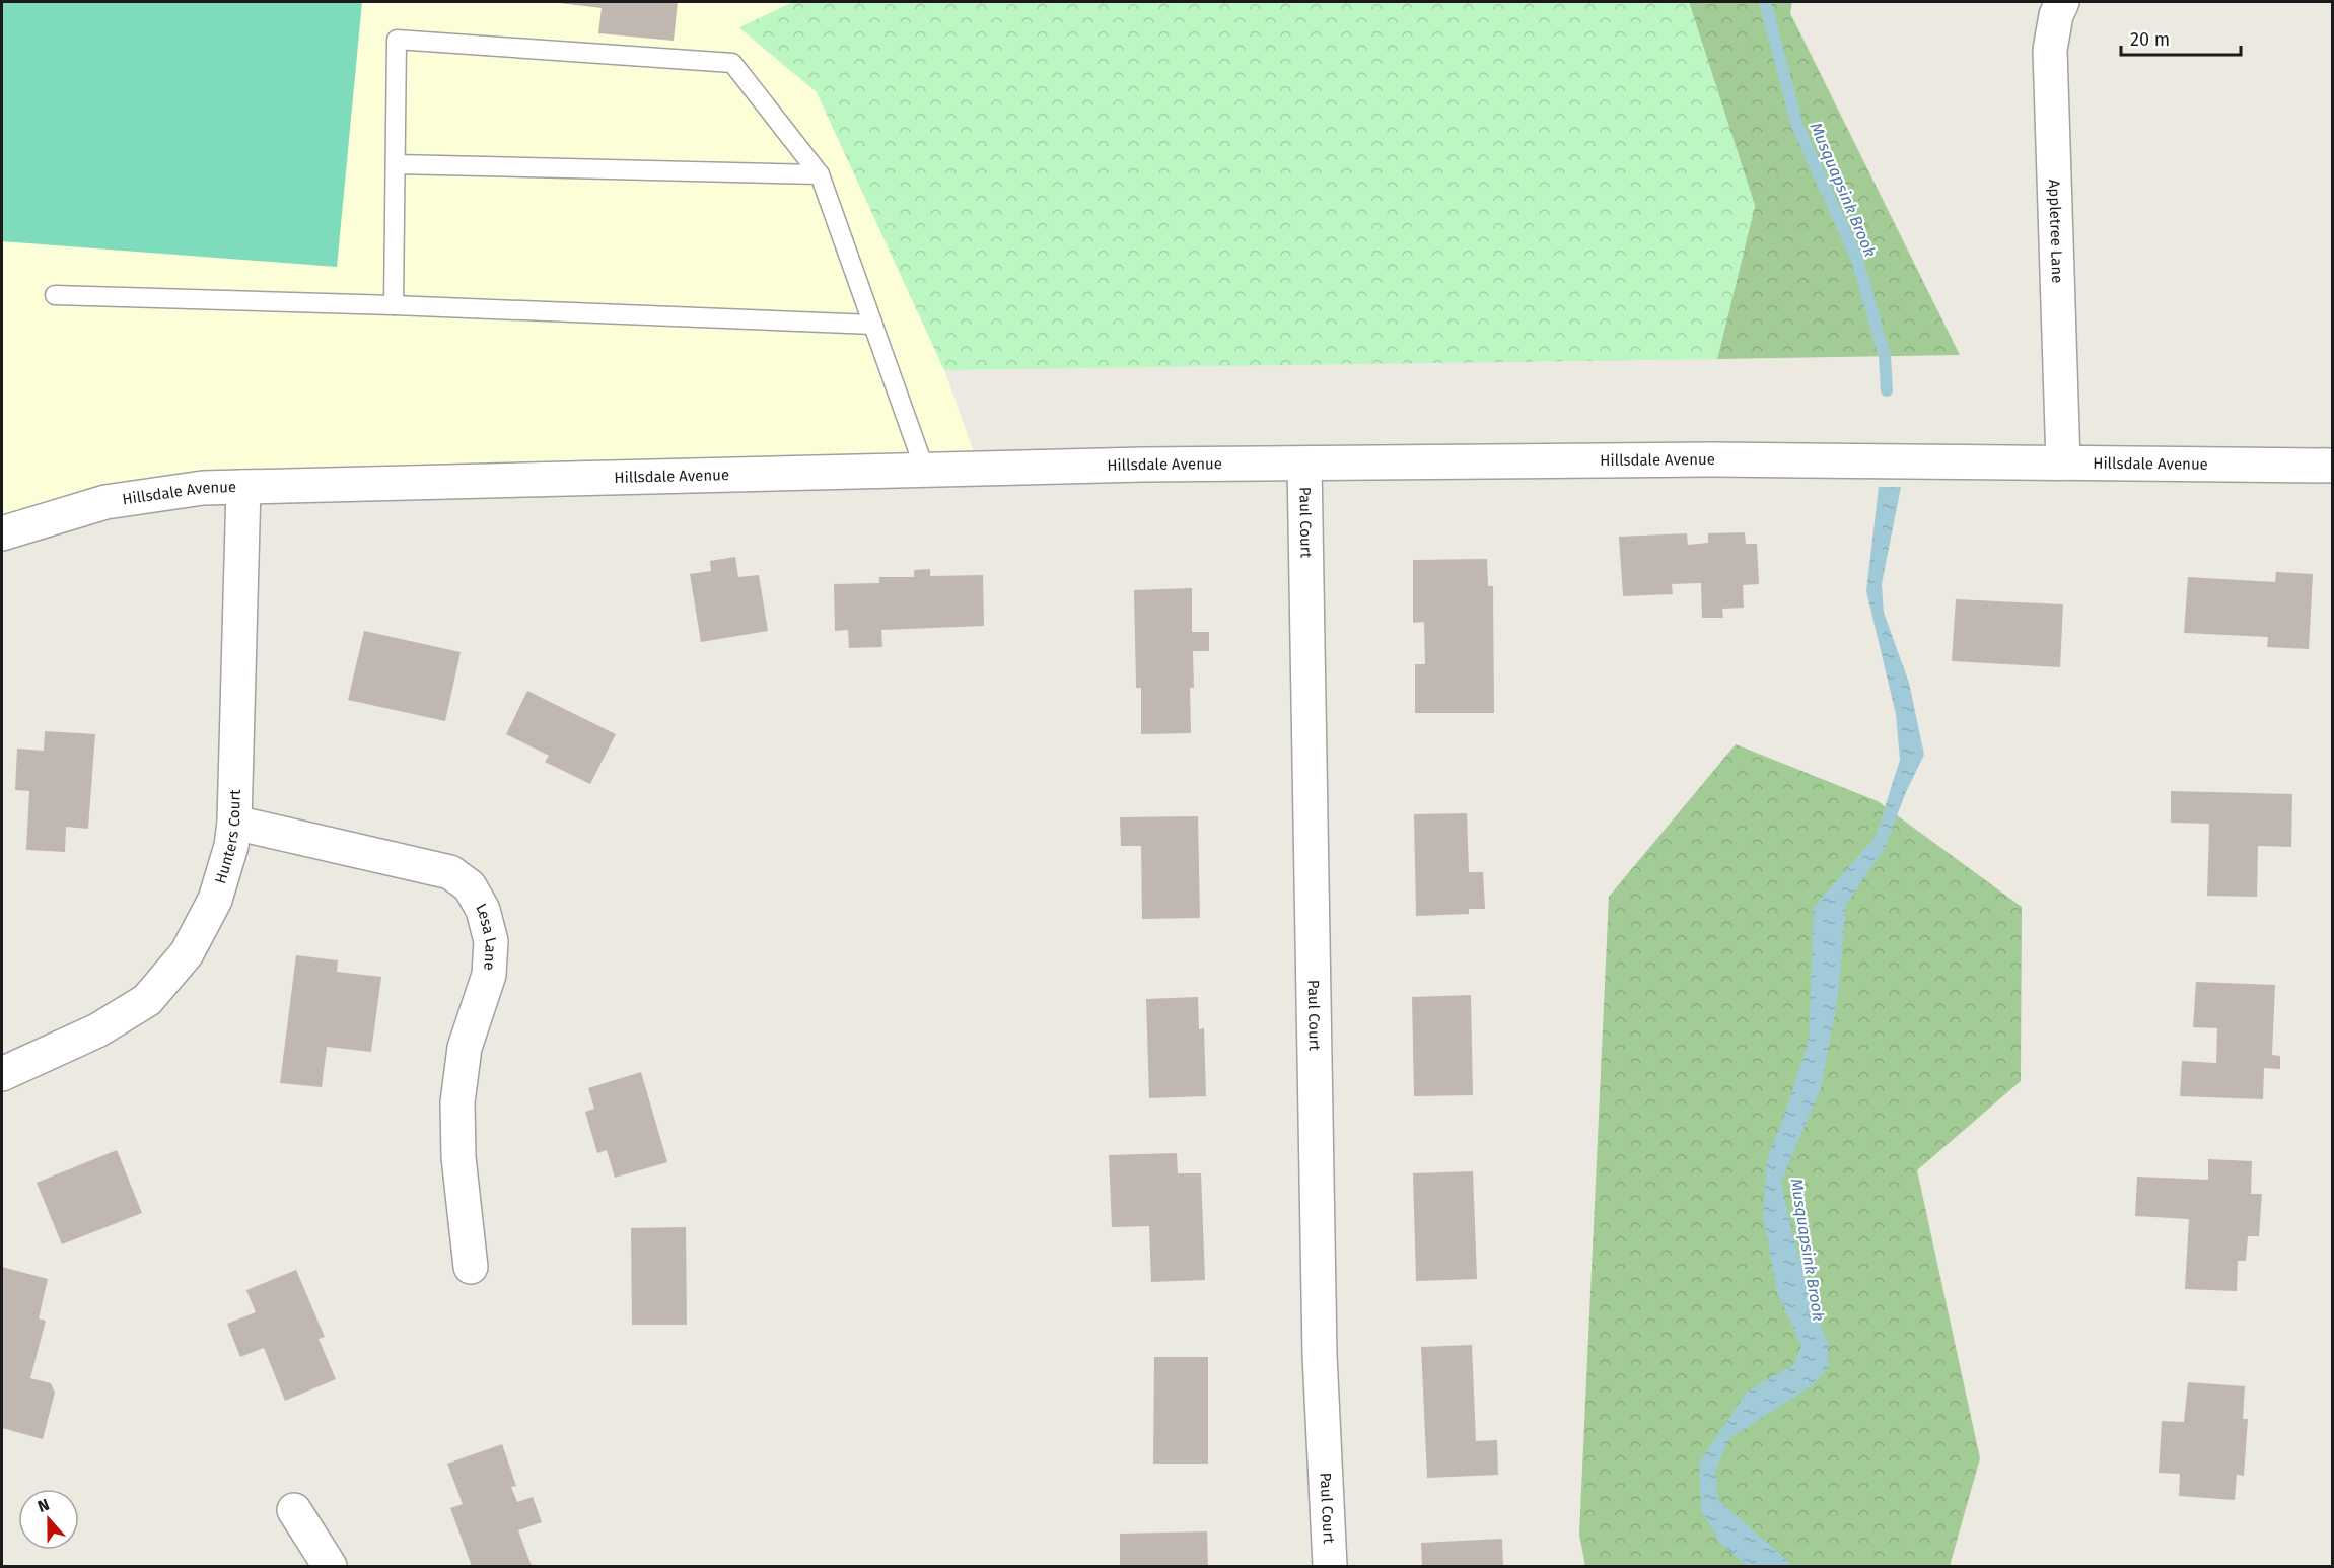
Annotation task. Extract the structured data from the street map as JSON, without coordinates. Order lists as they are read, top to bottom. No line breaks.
{"streets":{"street":["Appletree Lane","Hillsdale Avenue","Paul Court","Hunters Court","Lesa Lane"]},"crossings":[["Appletree Lane","Hillsdale Avenue"],["Hillsdale Avenue","Paul Court"],["Hillsdale Avenue","Hunters Court"],["Hunters Court","Lesa Lane"]],"water":["Musquapsink Brook"],"scale_bar":"20 m","north":"top"}
